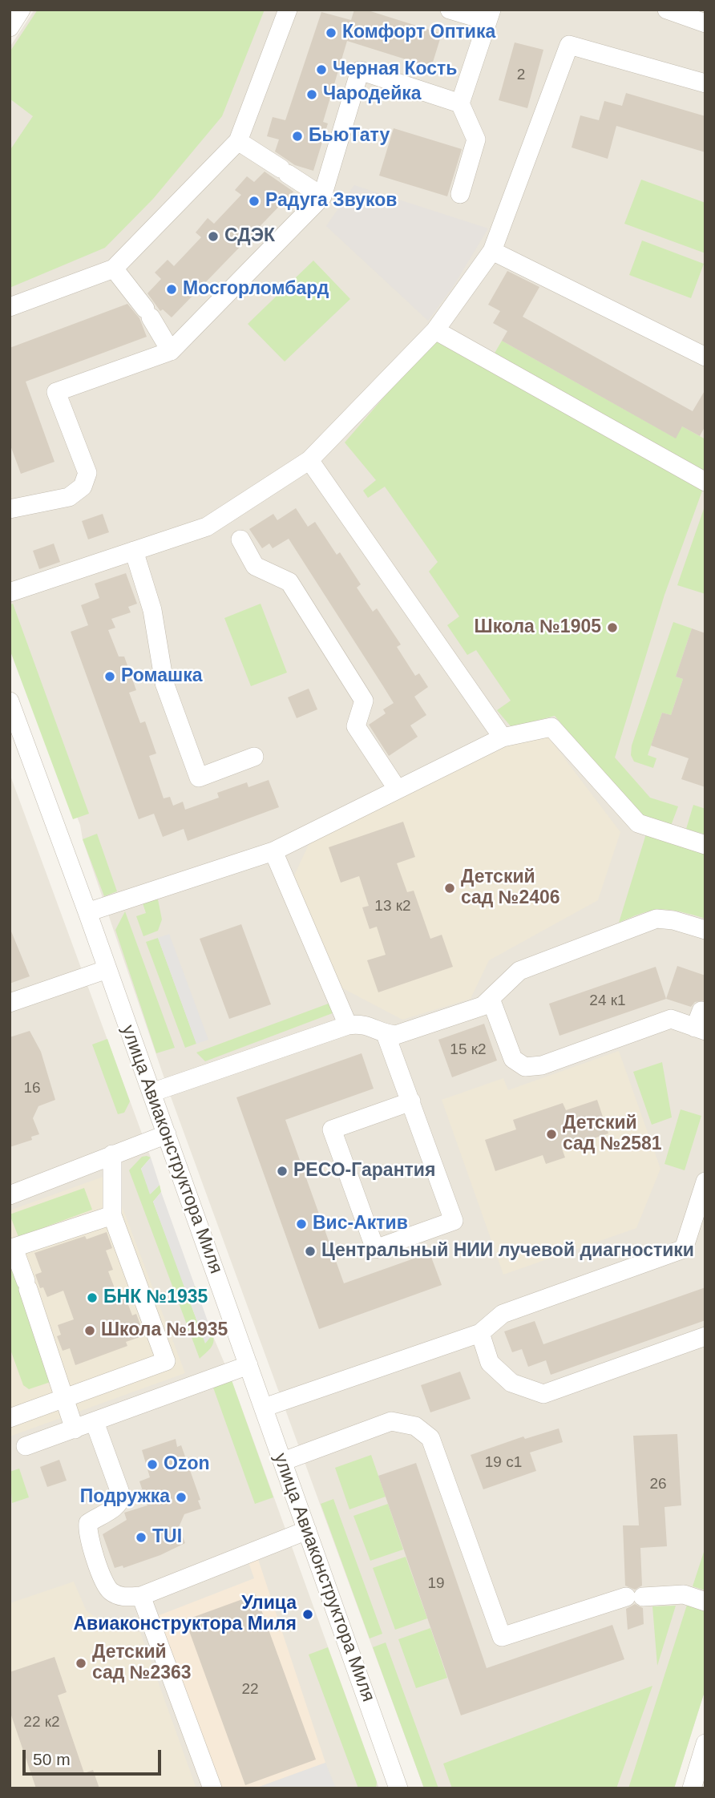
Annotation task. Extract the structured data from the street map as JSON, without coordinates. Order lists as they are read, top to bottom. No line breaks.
{"streets":{"street":["улица Авиаконструктора Миля"]},"places":["Комфорт Оптика","Черная Кость","Чародейка","БьюТату","Радуга Звуков","СДЭК","Мосгорломбард","Школа №1905","Ромашка","Детский сад №2406","Детский сад №2581","РЕСО-Гарантия","Вис-Актив","Центральный НИИ лучевой диагностики","БНК №1935","Школа №1935","Ozon","Подружка","TUI","Улица Авиаконструктора Миля","Детский сад №2363"],"house_numbers":["2","13 к2","24 к1","15 к2","16","19 с1","26","19","22","22 к2"],"scale_bar":"50 m"}
